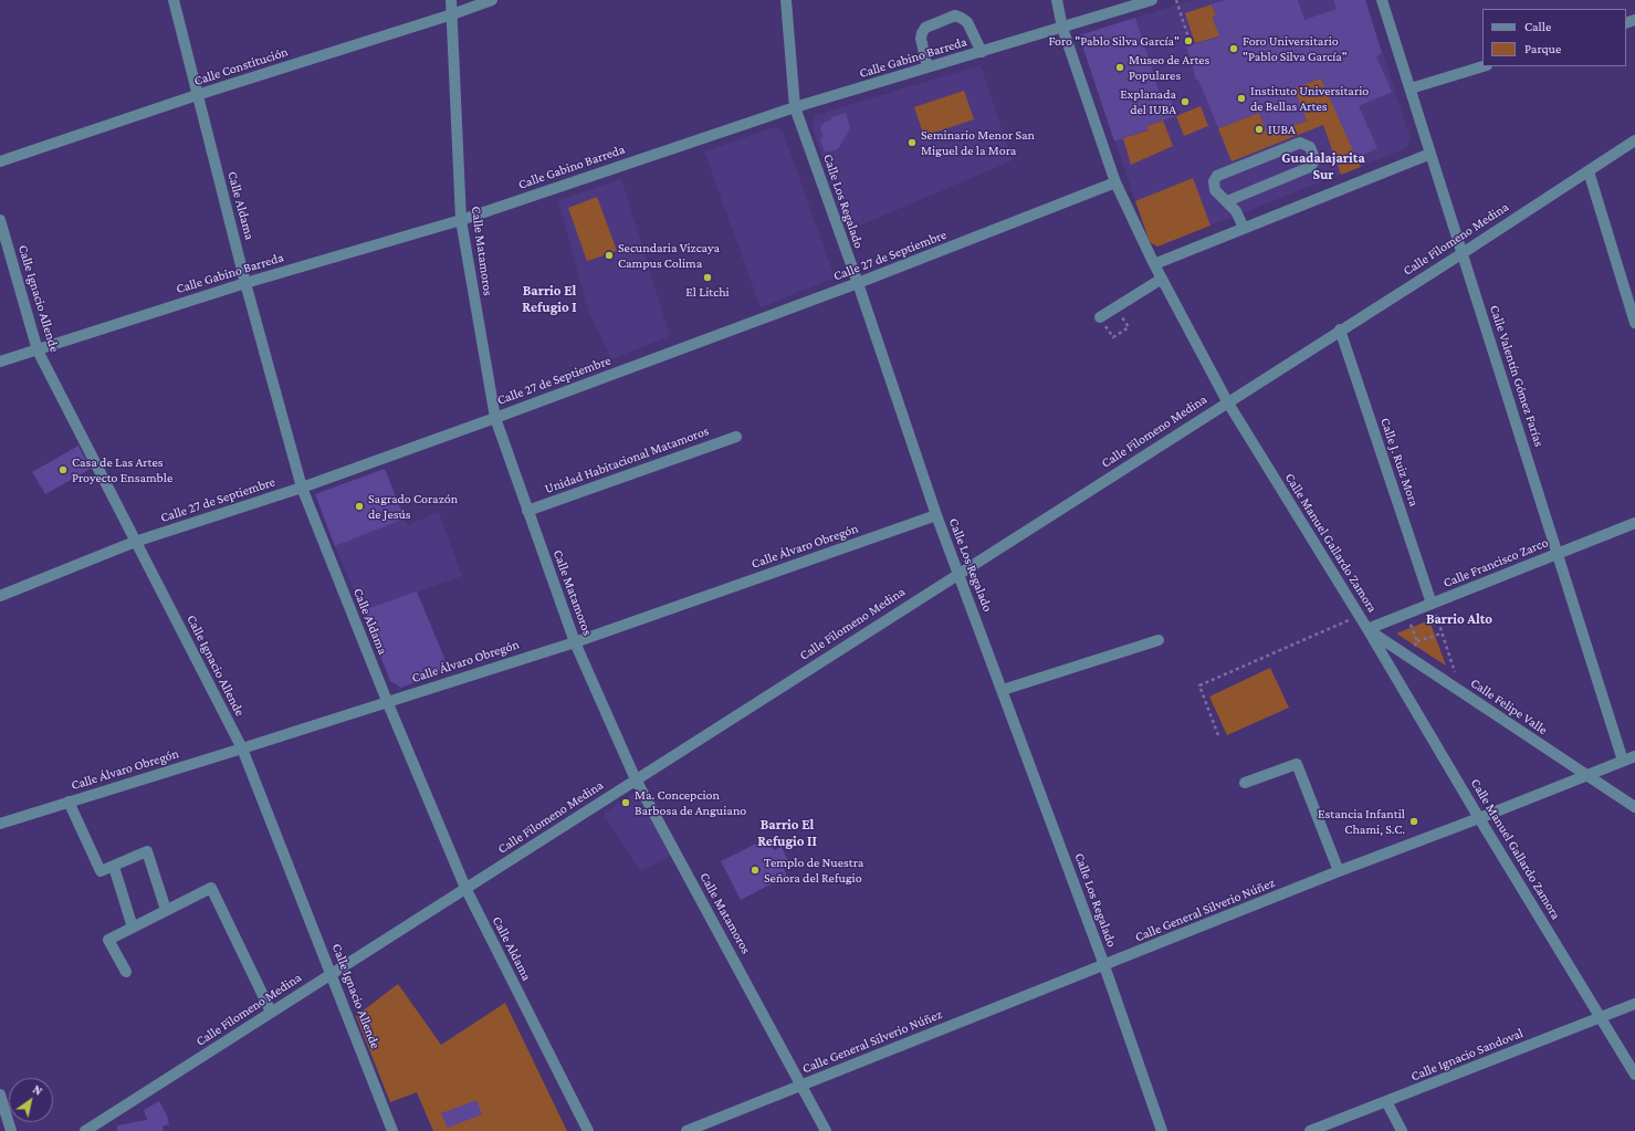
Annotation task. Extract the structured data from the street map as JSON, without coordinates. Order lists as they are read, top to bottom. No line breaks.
{"streets":{"street":["Calle Gabino Barreda","Calle Constitución","Calle Los Regalado","Calle Aldama","Calle Filomeno Medina","Calle Matamoros","Calle 27 de Septiembre","Calle Ignacio Allende","Calle Valentín Gómez Farías","Unidad Habitacional Matamoros","Calle J. Ruiz Mora","Calle Manuel Gallardo Zamora","Calle Álvaro Obregón","Calle Francisco Zarco","Calle Felipe Valle","Calle General Silverio Núñez","Calle Ignacio Sandoval"]},"crossings":[["Calle Gabino Barreda","Calle Los Regalado"],["Calle Gabino Barreda","Calle Aldama"],["Calle Gabino Barreda","Calle Matamoros"],["Calle Gabino Barreda","Calle Ignacio Allende"],["Calle Gabino Barreda","Calle Manuel Gallardo Zamora"],["Calle Constitución","Calle Aldama"],["Calle Constitución","Calle Matamoros"],["Calle Los Regalado","Calle Filomeno Medina"],["Calle Los Regalado","Calle 27 de Septiembre"],["Calle Los Regalado","Calle Álvaro Obregón"],["Calle Los Regalado","Calle General Silverio Núñez"],["Calle Aldama","Calle Filomeno Medina"],["Calle Aldama","Calle 27 de Septiembre"],["Calle Aldama","Calle Álvaro Obregón"],["Calle Filomeno Medina","Calle Matamoros"],["Calle Filomeno Medina","Calle Ignacio Allende"],["Calle Filomeno Medina","Calle Valentín Gómez Farías"],["Calle Filomeno Medina","Calle J. Ruiz Mora"],["Calle Filomeno Medina","Calle Manuel Gallardo Zamora"],["Calle Matamoros","Calle 27 de Septiembre"],["Calle Matamoros","Unidad Habitacional Matamoros"],["Calle Matamoros","Calle Álvaro Obregón"],["Calle Matamoros","Calle General Silverio Núñez"],["Calle 27 de Septiembre","Calle Ignacio Allende"],["Calle 27 de Septiembre","Calle Manuel Gallardo Zamora"],["Calle Ignacio Allende","Calle Álvaro Obregón"],["Calle Valentín Gómez Farías","Calle Francisco Zarco"],["Calle Valentín Gómez Farías","Calle General Silverio Núñez"],["Calle J. Ruiz Mora","Calle Francisco Zarco"],["Calle Manuel Gallardo Zamora","Calle Francisco Zarco"],["Calle Manuel Gallardo Zamora","Calle Felipe Valle"],["Calle Manuel Gallardo Zamora","Calle General Silverio Núñez"],["Calle Manuel Gallardo Zamora","Calle Ignacio Sandoval"],["Calle Francisco Zarco","Calle Felipe Valle"],["Calle Felipe Valle","Calle General Silverio Núñez"]],"districts":["Guadalajarita Sur","Barrio El Refugio I","Barrio Alto","Barrio El Refugio II"],"places":["Foro \"Pablo Silva García\"","Foro Universitario \"Pablo Silva García\"","Museo de Artes Populares","Instituto Universitario de Bellas Artes","Explanada del IUBA","IUBA","Seminario Menor San Miguel de la Mora","Secundaria Vizcaya Campus Colima","El Litchi","Casa de Las Artes Proyecto Ensamble","Sagrado Corazón de Jesús","Ma. Concepcion Barbosa de Anguiano","Estancia Infantil Chami, S.C.","Templo de Nuestra Señora del Refugio"],"legend":["Calle","Parque"],"north":"top right"}
